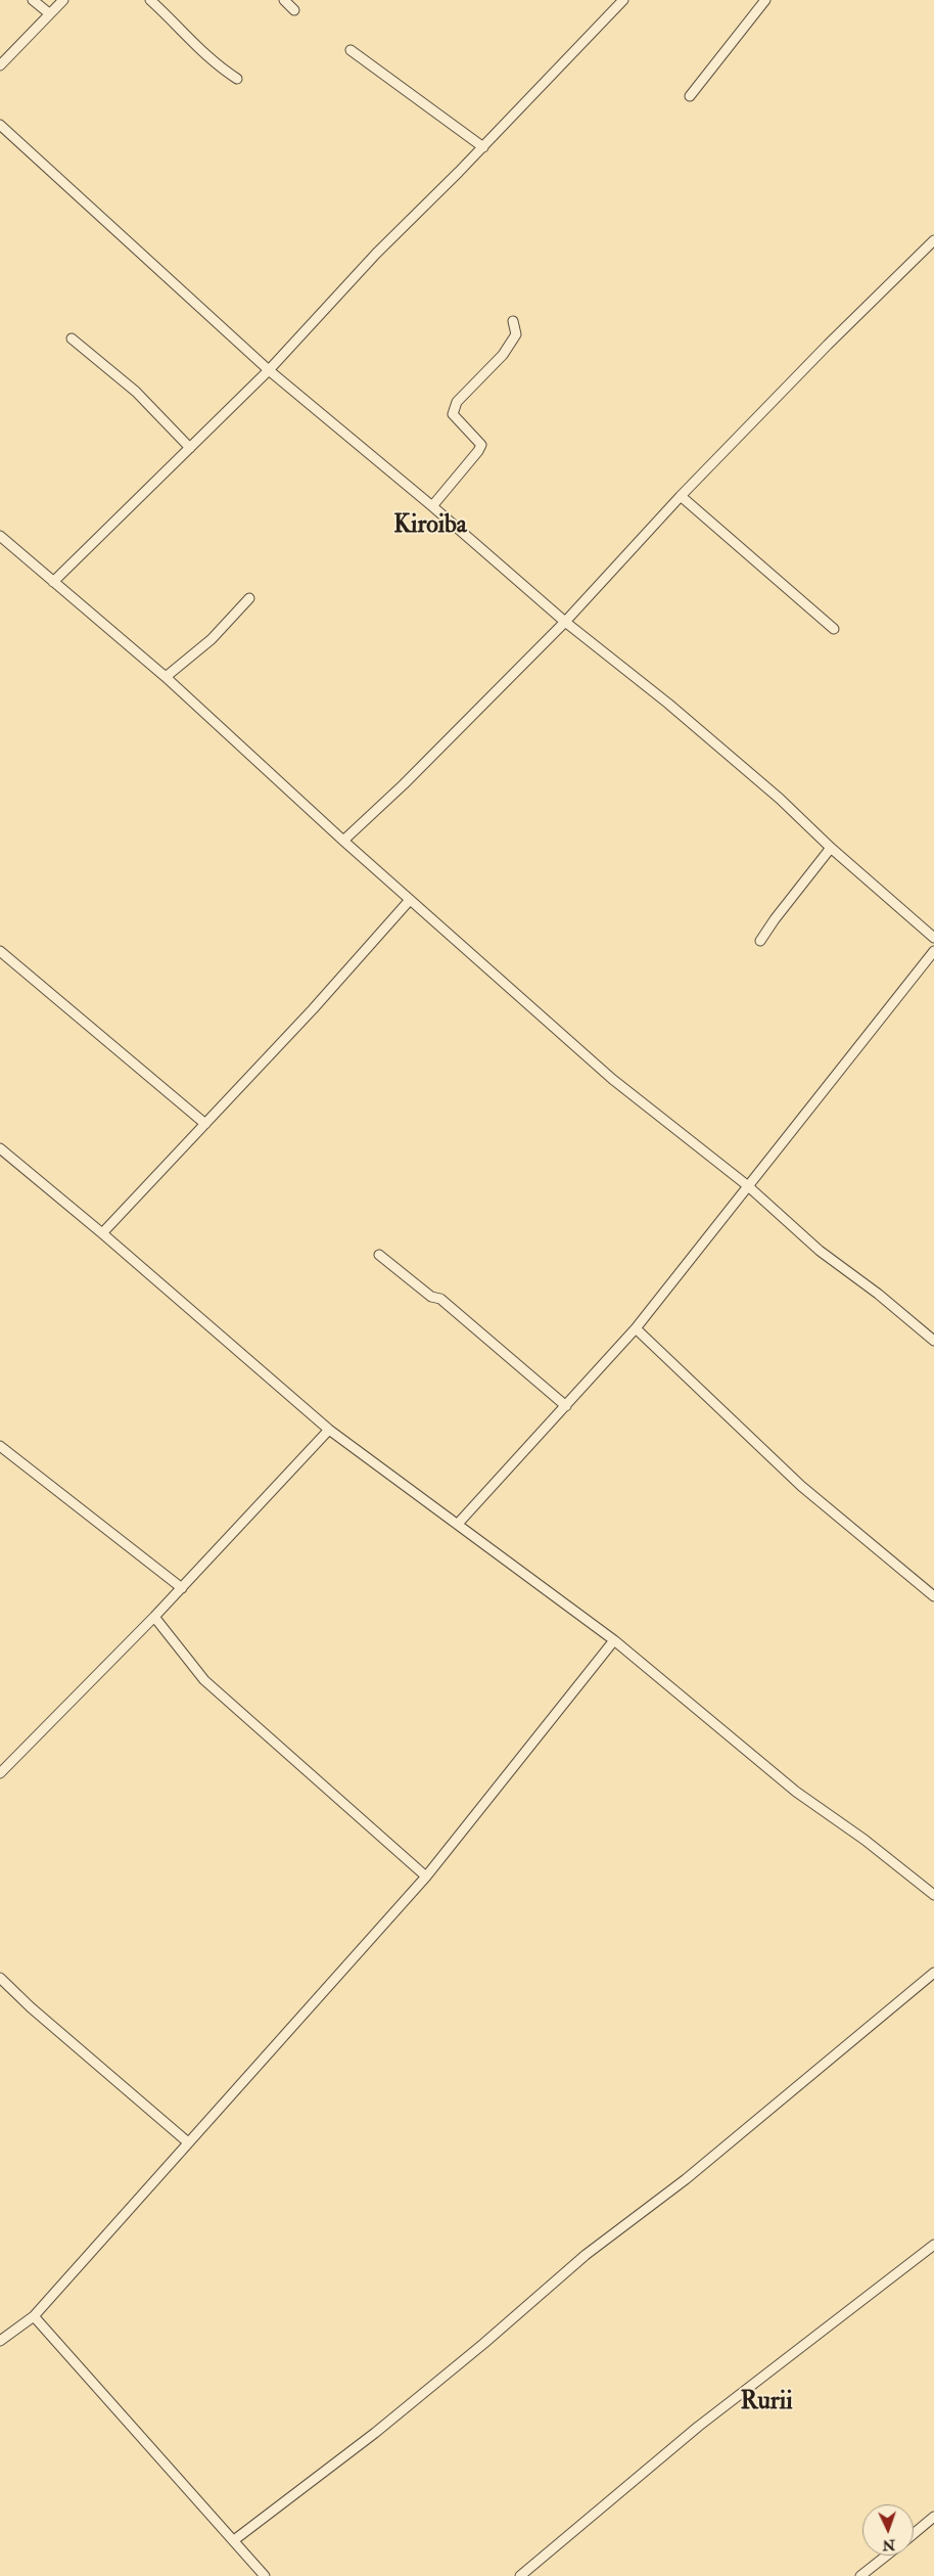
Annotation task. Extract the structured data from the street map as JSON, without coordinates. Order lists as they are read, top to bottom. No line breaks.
{"districts":["Kiroiba","Rurii"],"north":"bottom"}
